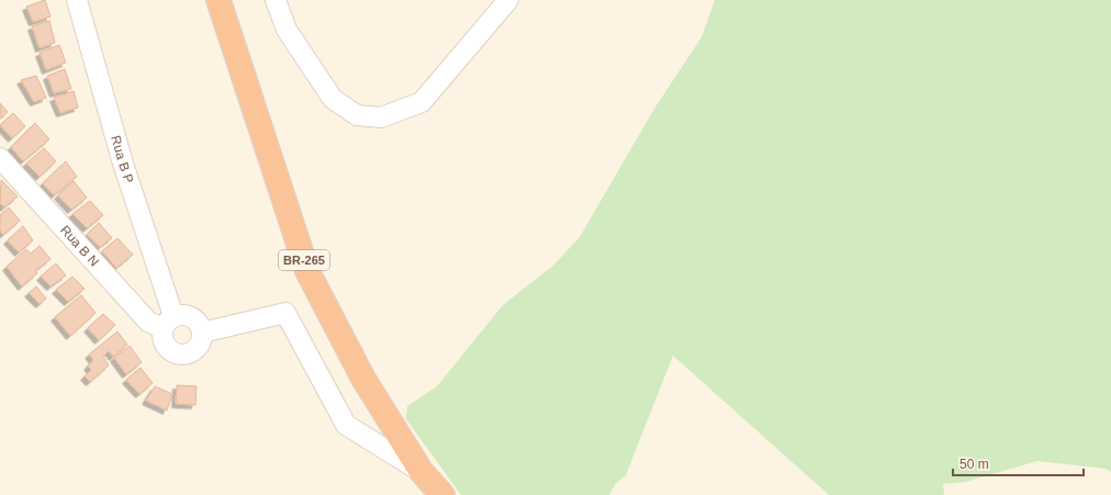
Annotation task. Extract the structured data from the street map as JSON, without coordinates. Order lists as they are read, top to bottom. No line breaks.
{"streets":{"highway":["BR-265"],"street":["Rua B P","Rua B N"]},"crossings":[["Rua B P","Rua B N"]],"scale_bar":"50 m"}
